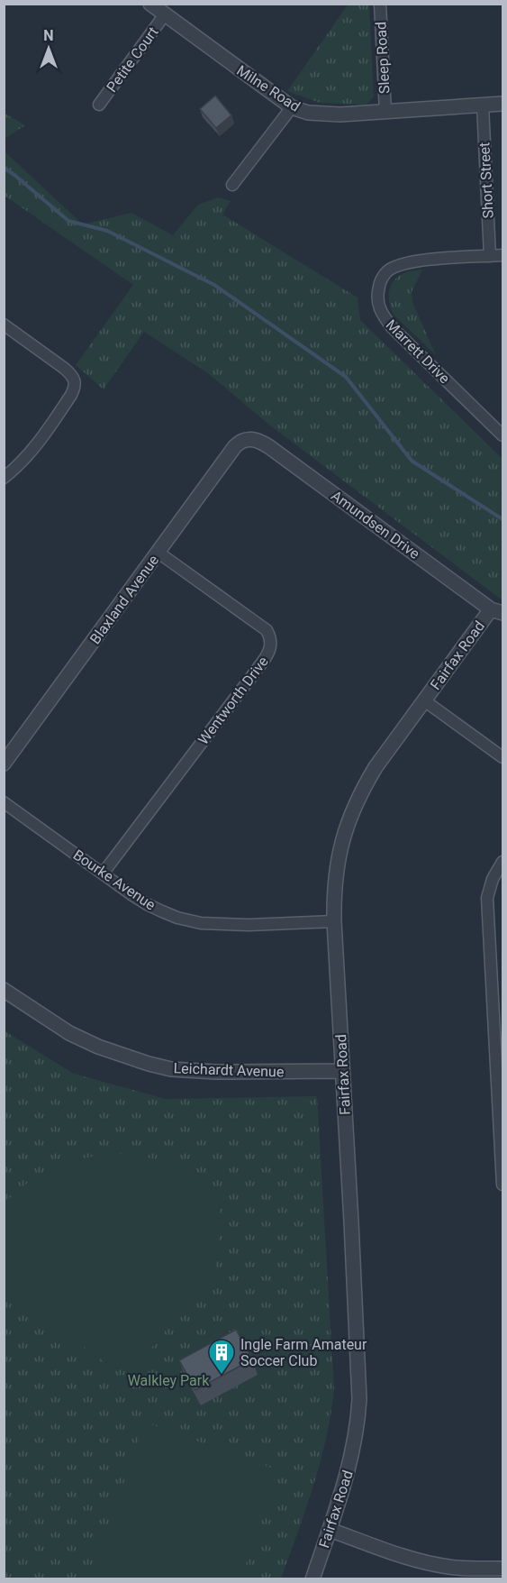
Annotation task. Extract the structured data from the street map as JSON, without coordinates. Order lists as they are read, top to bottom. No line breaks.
{"streets":{"street":["Sleep Road","Petite Court","Milne Road","Short Street","Marrett Drive","Amundsen Drive","Blaxland Avenue","Fairfax Road","Wentworth Drive","Bourke Avenue","Leichardt Avenue"]},"crossings":[["Sleep Road","Milne Road"],["Petite Court","Milne Road"],["Milne Road","Short Street"],["Short Street","Marrett Drive"],["Amundsen Drive","Blaxland Avenue"],["Amundsen Drive","Fairfax Road"],["Blaxland Avenue","Wentworth Drive"],["Fairfax Road","Bourke Avenue"],["Fairfax Road","Leichardt Avenue"],["Wentworth Drive","Bourke Avenue"]],"parks":["Walkley Park"],"places":{"building":["Ingle Farm Amateur Soccer Club"]},"north":"top"}
